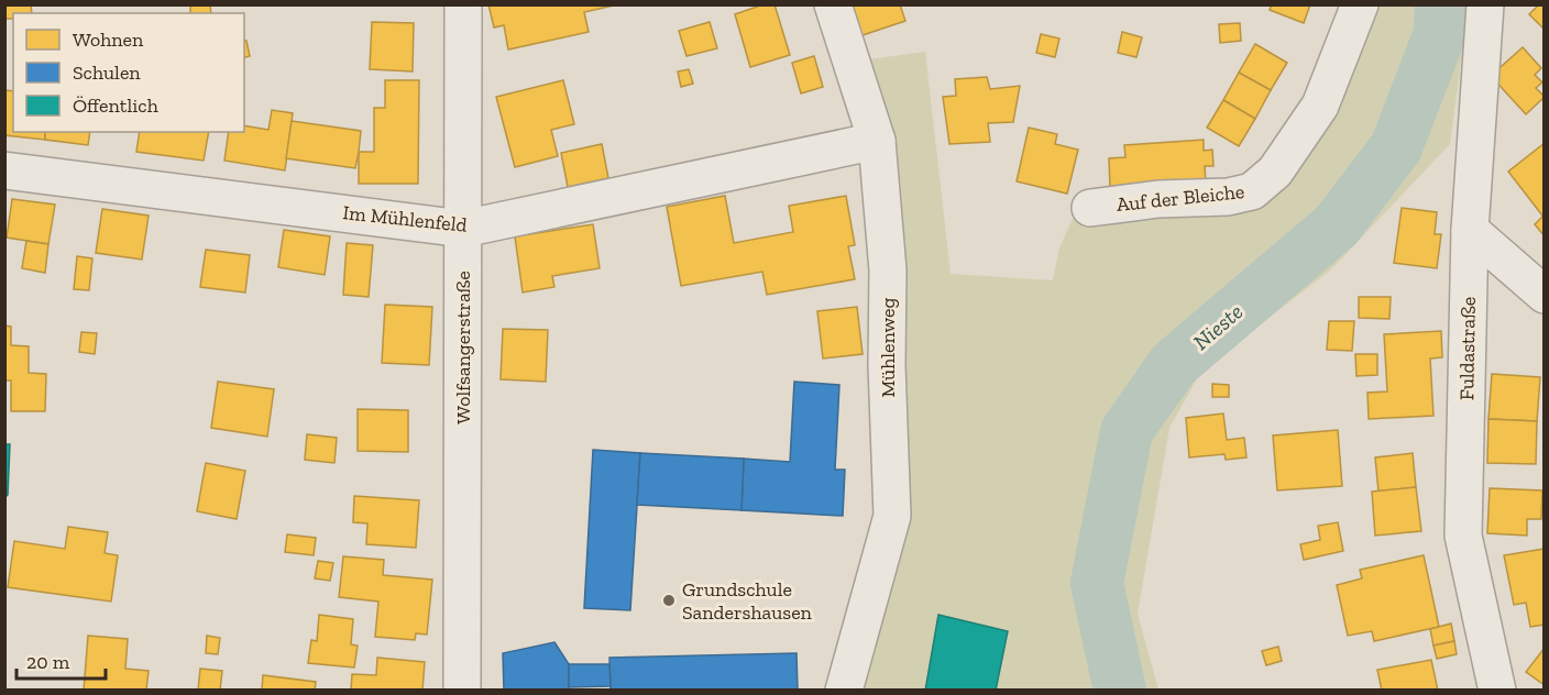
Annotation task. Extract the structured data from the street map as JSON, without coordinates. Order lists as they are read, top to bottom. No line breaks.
{"streets":{"street":["Auf der Bleiche","Im Mühlenfeld","Wolfsangerstraße","Mühlenweg","Fuldastraße"]},"crossings":[["Im Mühlenfeld","Wolfsangerstraße"],["Im Mühlenfeld","Mühlenweg"]],"water":["Nieste"],"places":["Grundschule Sandershausen"],"legend":["Wohnen","Schulen","Öffentlich"],"scale_bar":"20 m"}
